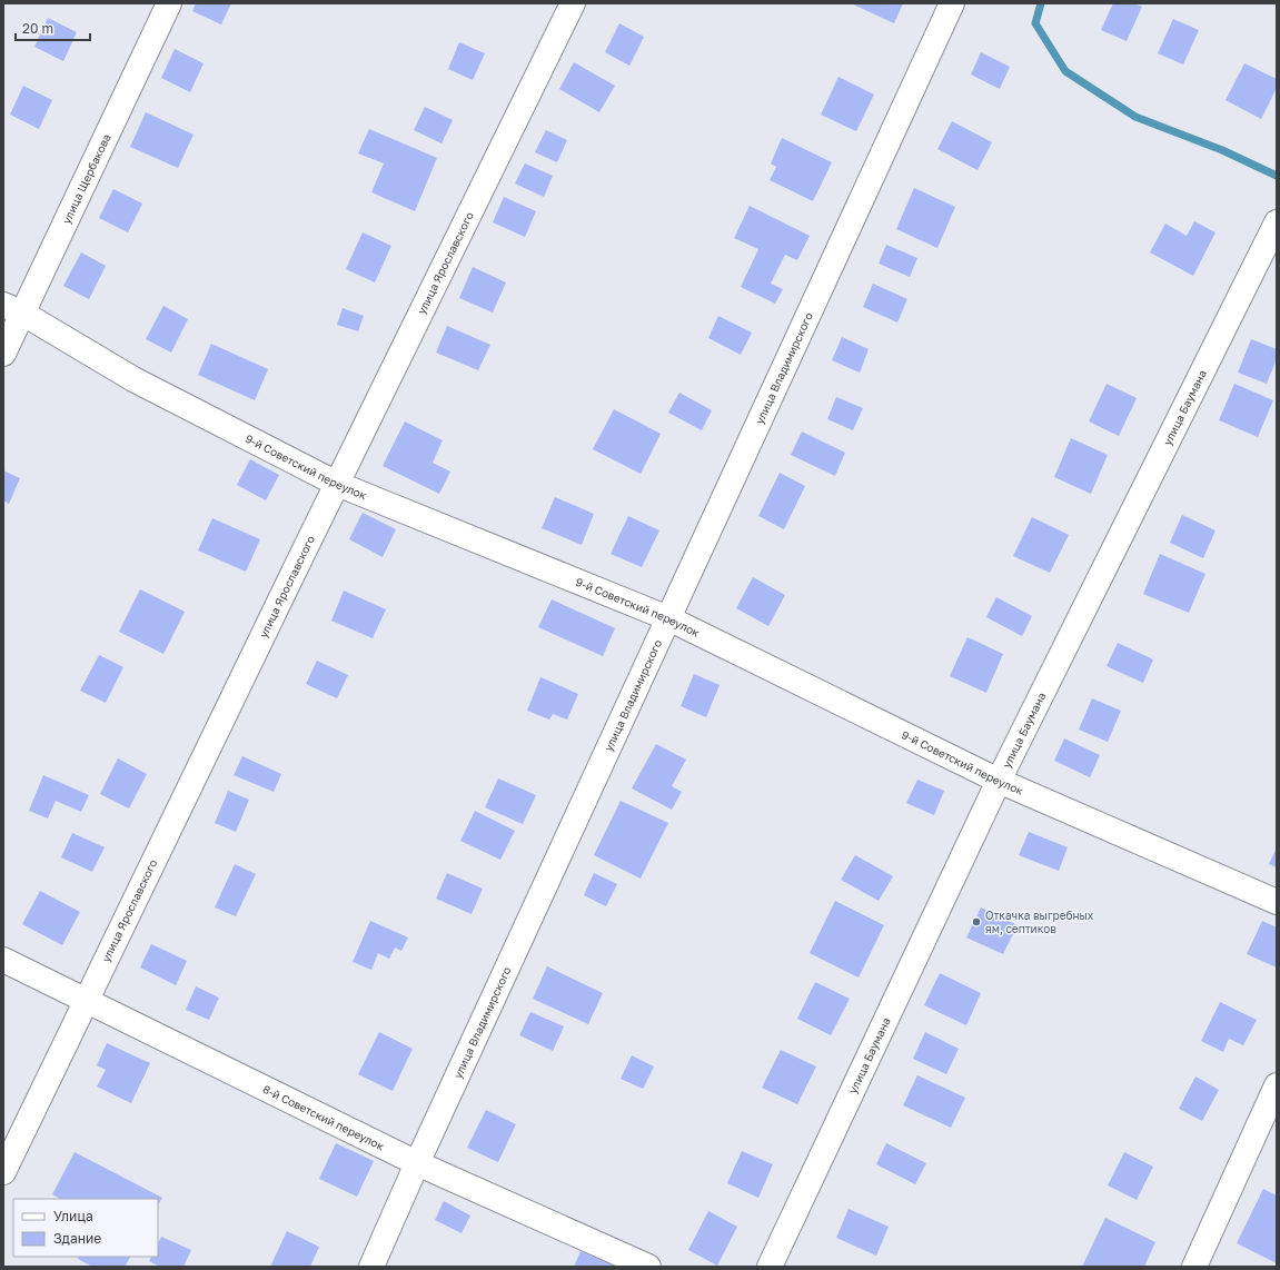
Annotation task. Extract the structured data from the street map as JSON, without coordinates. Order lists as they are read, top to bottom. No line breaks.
{"streets":{"street":["улица Щербакова","улица Ярославского","улица Владимирского","улица Баумана","9-й Советский переулок","8-й Советский переулок"]},"crossings":[["улица Щербакова","9-й Советский переулок"],["улица Ярославского","9-й Советский переулок"],["улица Ярославского","8-й Советский переулок"],["улица Владимирского","9-й Советский переулок"],["улица Владимирского","8-й Советский переулок"],["улица Баумана","9-й Советский переулок"]],"places":["Откачка выгребных ям, септиков"],"legend":["Улица","Здание"],"scale_bar":"20 m"}
